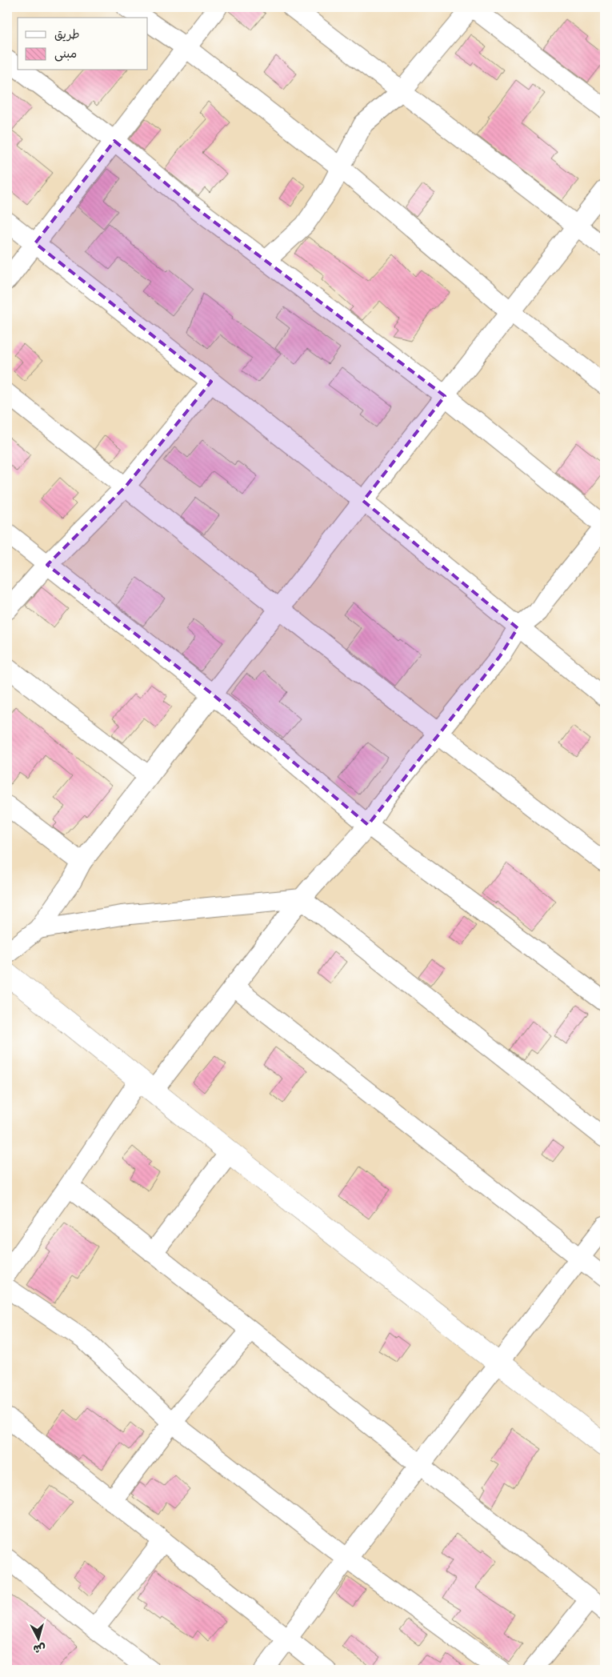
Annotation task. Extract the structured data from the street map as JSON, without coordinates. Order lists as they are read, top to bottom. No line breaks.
{"legend":["طريق","مبنى"],"north":"bottom"}
